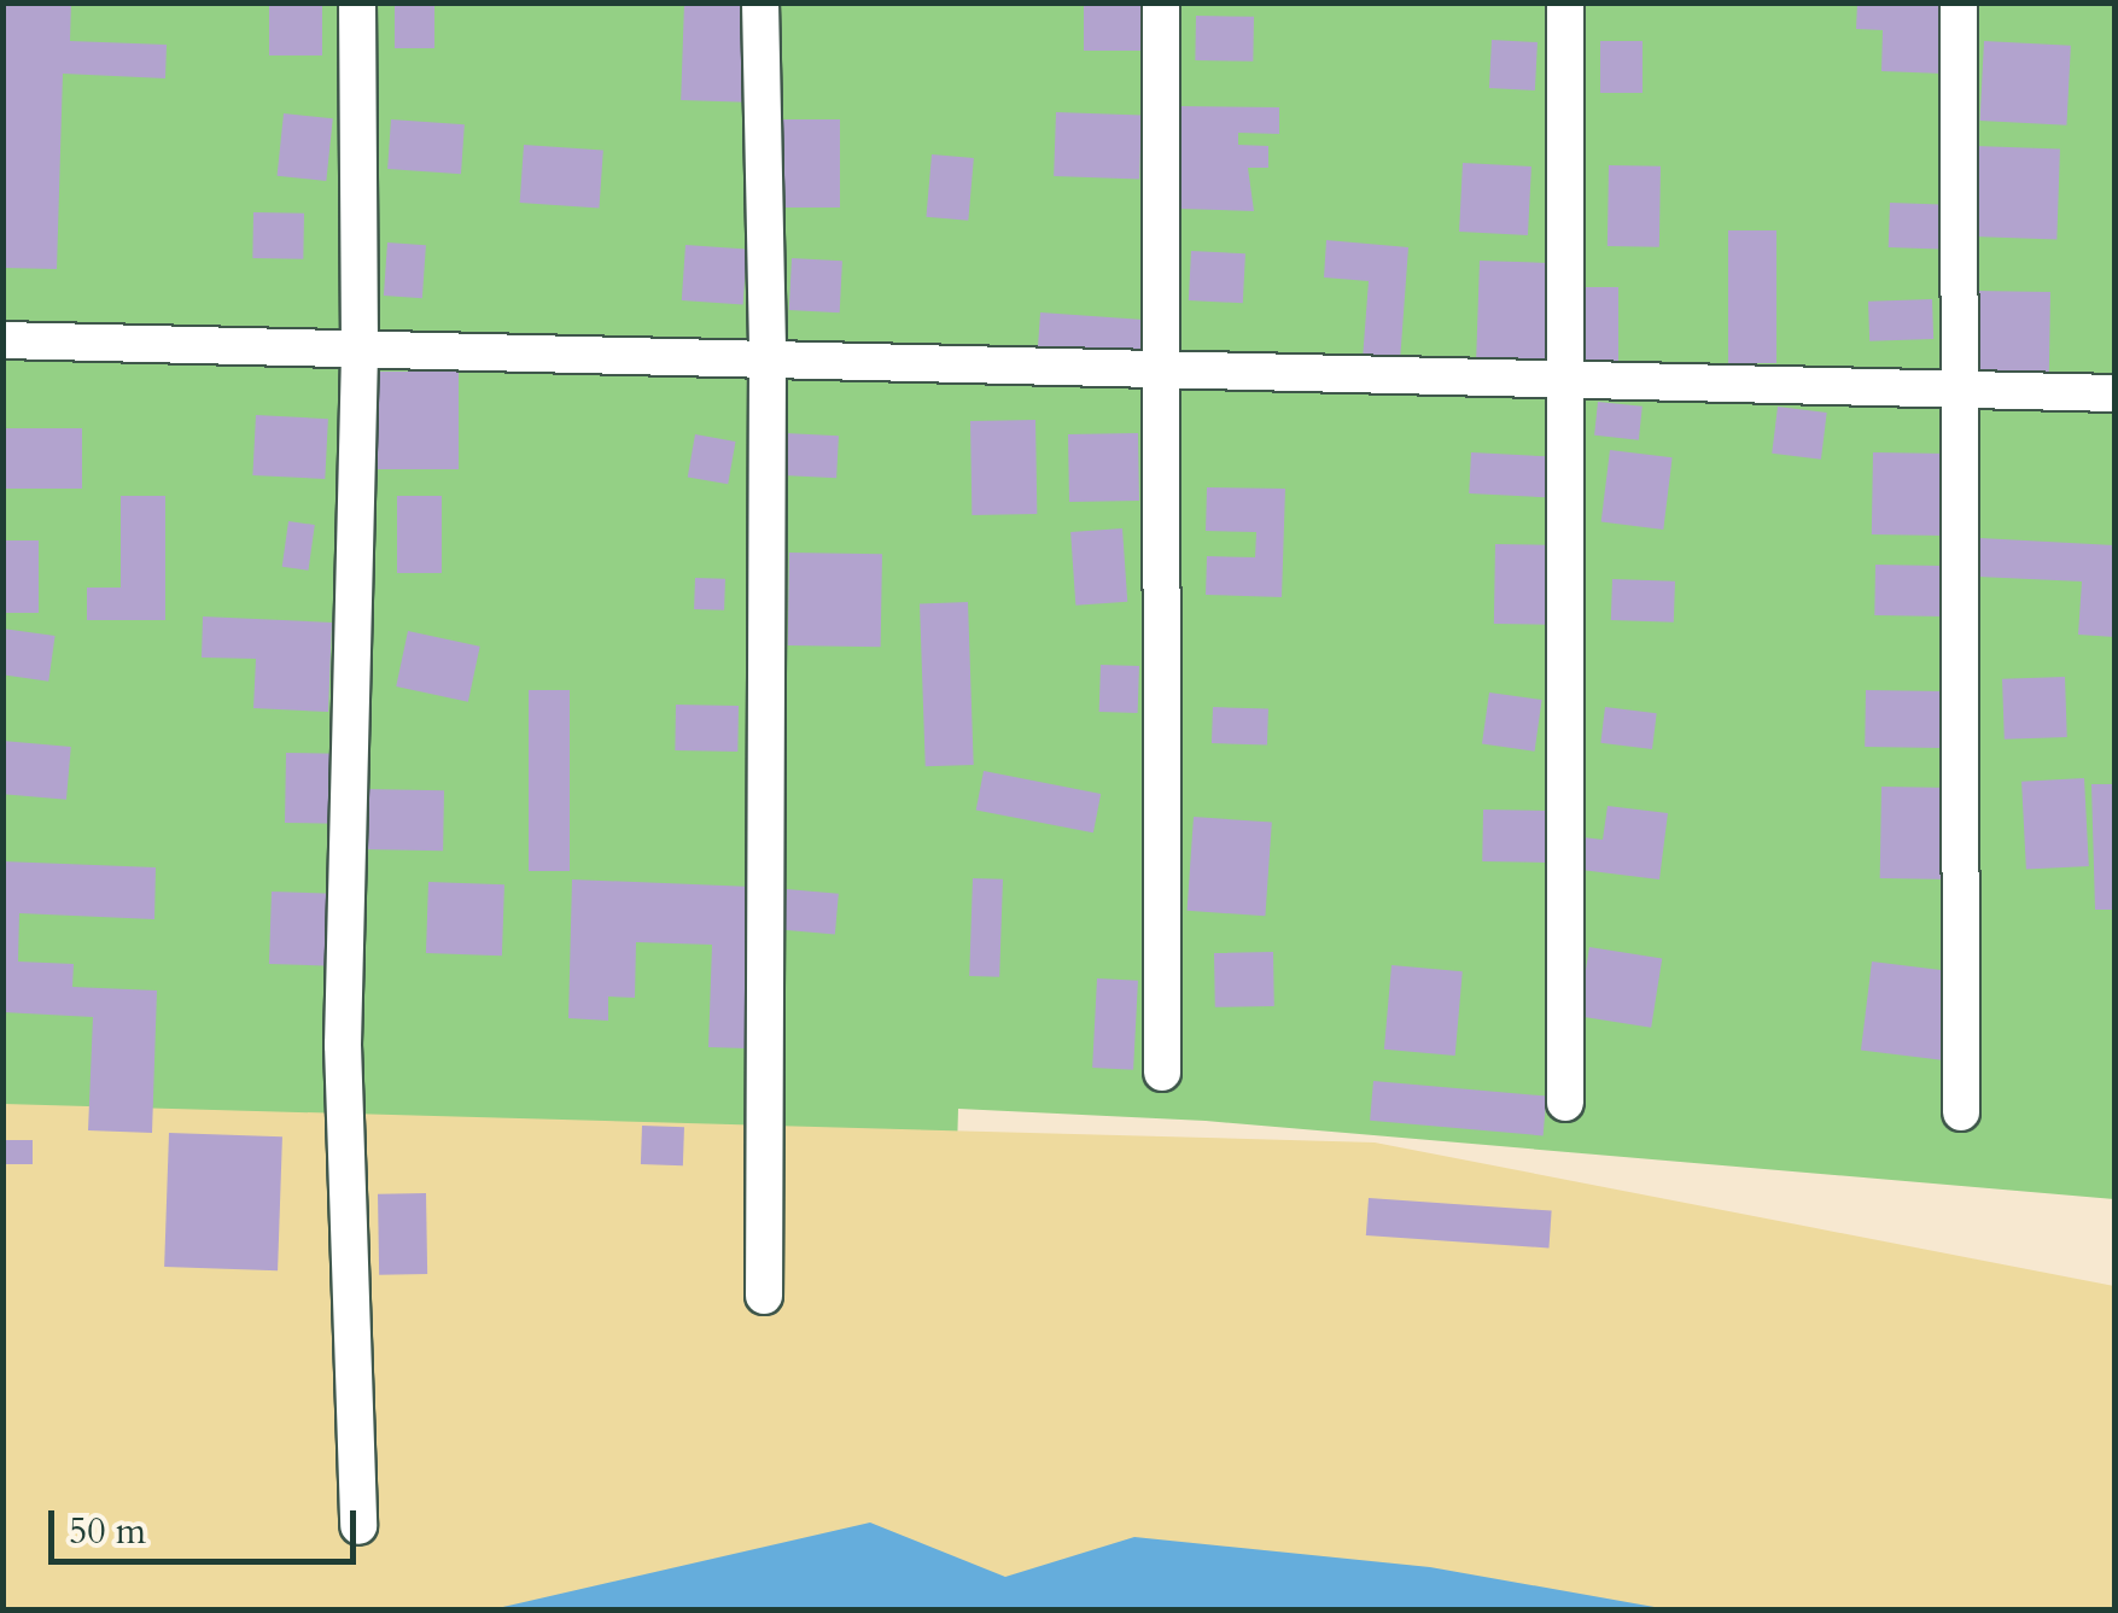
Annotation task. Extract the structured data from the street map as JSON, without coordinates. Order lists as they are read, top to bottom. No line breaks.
{"scale_bar":"50 m"}
